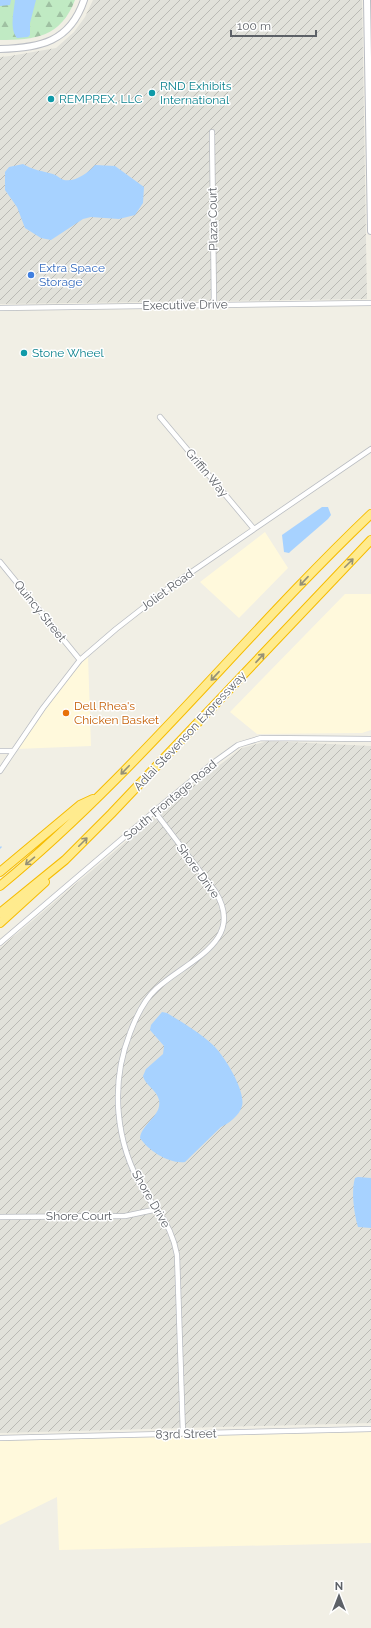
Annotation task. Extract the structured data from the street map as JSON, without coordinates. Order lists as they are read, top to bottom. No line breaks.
{"streets":{"highway":["Adlai Stevenson Expressway"],"street":["Plaza Court","Executive Drive","Griffin Way","Joliet Road","Quincy Street","South Frontage Road","Shore Drive","Shore Court","83rd Street"]},"crossings":[["Plaza Court","Executive Drive"],["Griffin Way","Joliet Road"],["Joliet Road","Quincy Street"],["South Frontage Road","Shore Drive"],["Shore Drive","Shore Court"],["Shore Drive","83rd Street"]],"places":["RND Exhibits International","REMPREX, LLC","Extra Space Storage","Stone Wheel","Dell Rhea's Chicken Basket"],"scale_bar":"100 m","north":"top"}
